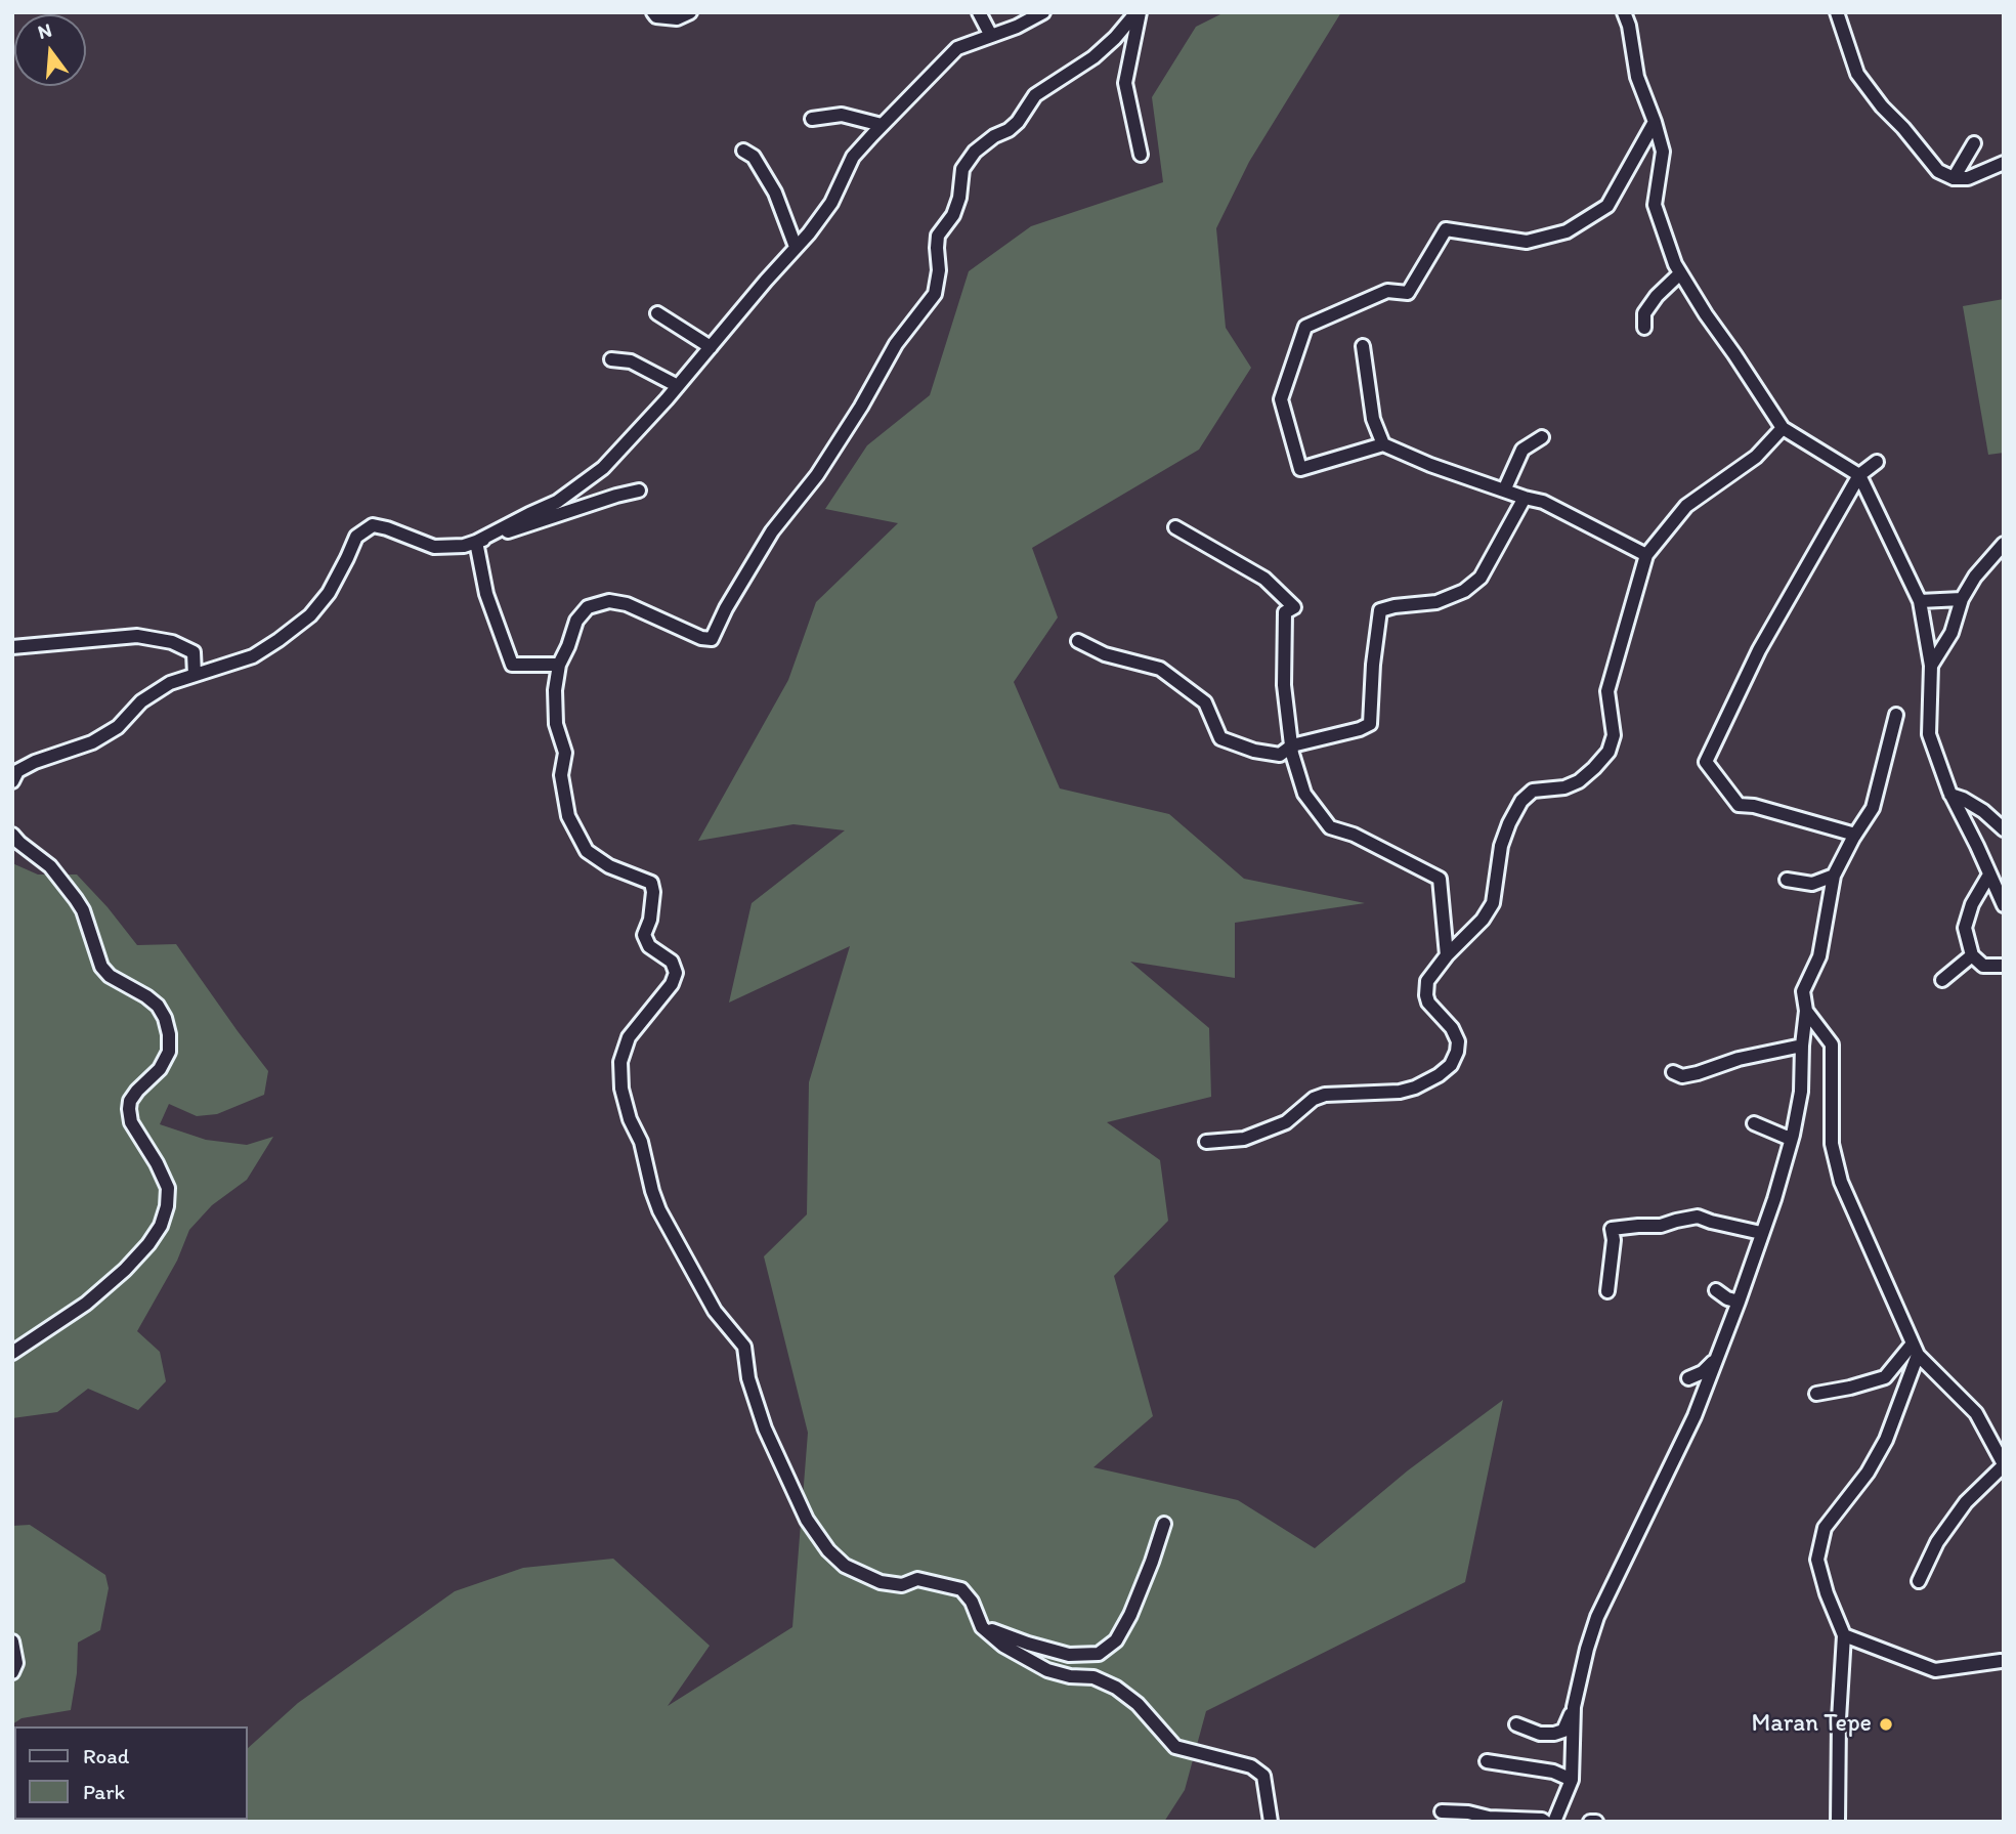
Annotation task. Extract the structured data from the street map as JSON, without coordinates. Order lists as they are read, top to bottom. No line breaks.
{"places":["Maran Tepe"],"legend":["Road","Park"],"north":"top"}
